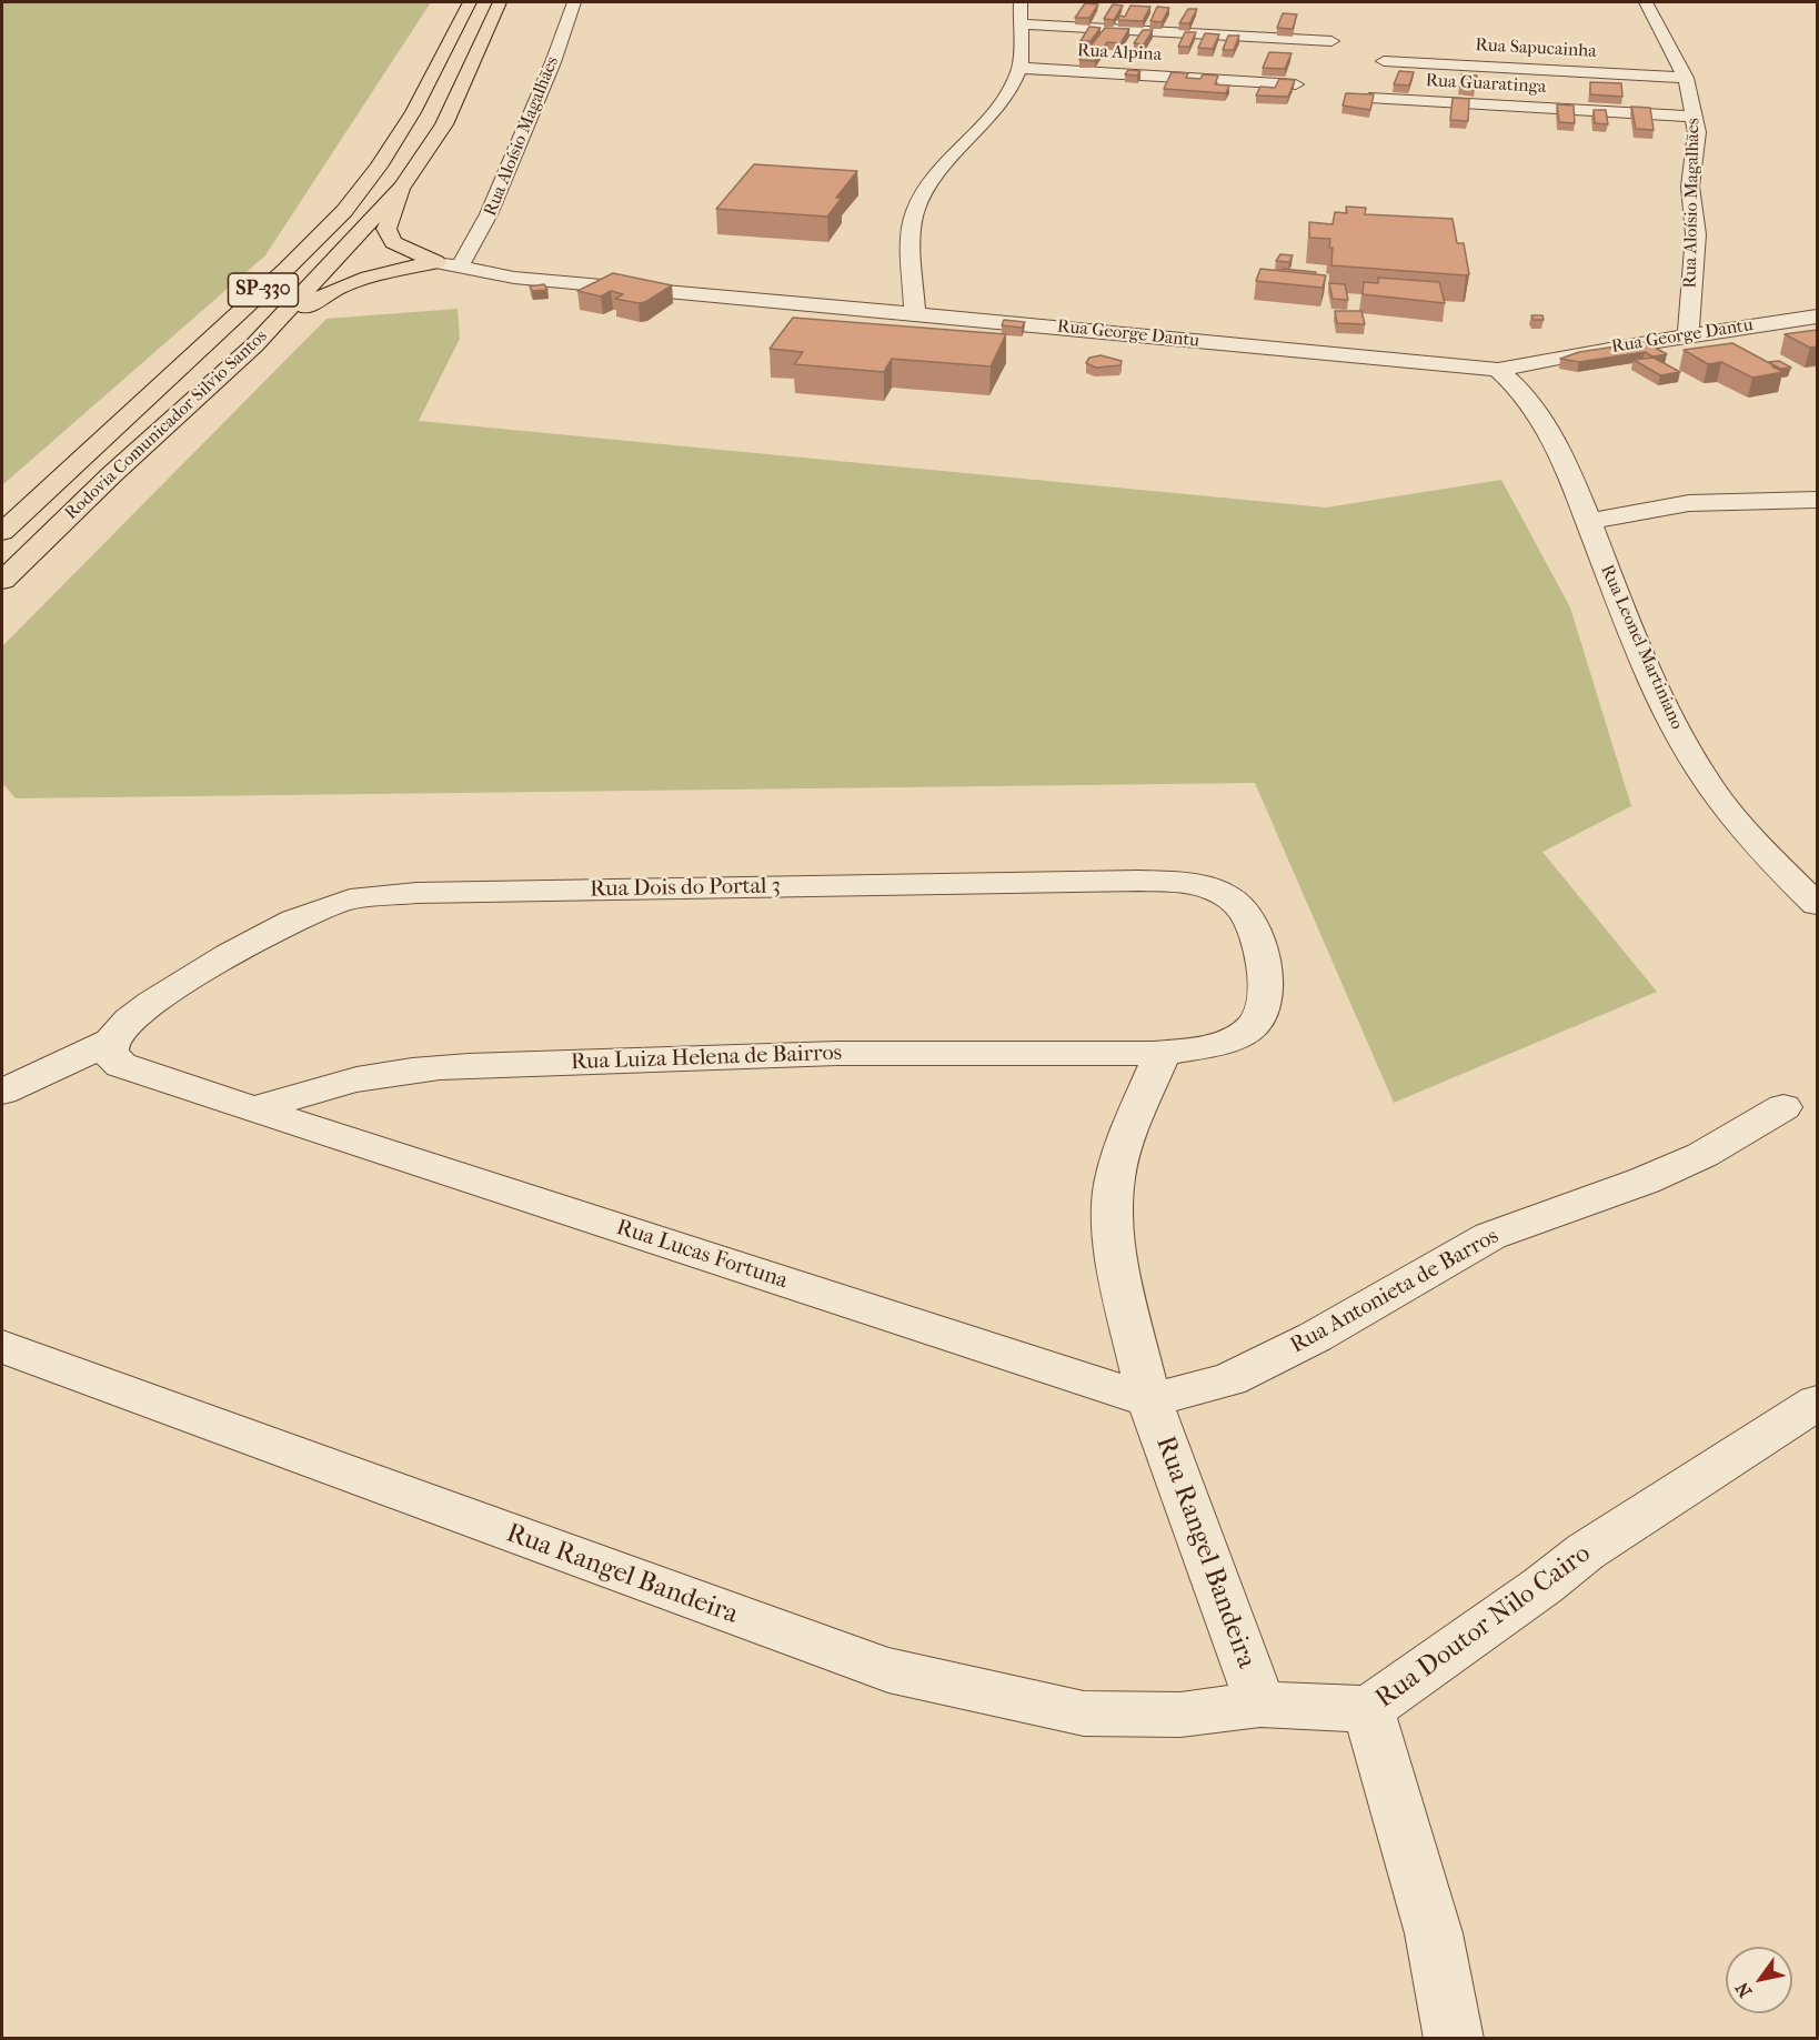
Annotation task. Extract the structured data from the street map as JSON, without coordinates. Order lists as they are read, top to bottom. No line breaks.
{"streets":{"highway":["SP-330","Rodovia Comunicador Silvio Santos"],"street":["Rua Sapucainha","Rua Alpina","Rua Guaratinga","Rua Aloísio Magalhães","Rua George Dantu","Rua Leonel Martiniano","Rua Dois do Portal 3","Rua Luiza Helena de Bairros","Rua Lucas Fortuna","Rua Antonieta de Barros","Rua Rangel Bandeira","Rua Doutor Nilo Cairo"]},"crossings":[["Rua Sapucainha","Rua Aloísio Magalhães"],["Rua Guaratinga","Rua Aloísio Magalhães"],["Rua Aloísio Magalhães","Rua George Dantu"],["Rua George Dantu","Rua Leonel Martiniano"],["Rua Dois do Portal 3","Rua Luiza Helena de Bairros"],["Rua Dois do Portal 3","Rua Rangel Bandeira"],["Rua Luiza Helena de Bairros","Rua Lucas Fortuna"],["Rua Luiza Helena de Bairros","Rua Rangel Bandeira"],["Rua Lucas Fortuna","Rua Antonieta de Barros"],["Rua Lucas Fortuna","Rua Rangel Bandeira"],["Rua Antonieta de Barros","Rua Rangel Bandeira"],["Rua Rangel Bandeira","Rua Doutor Nilo Cairo"]],"north":"bottom left"}
